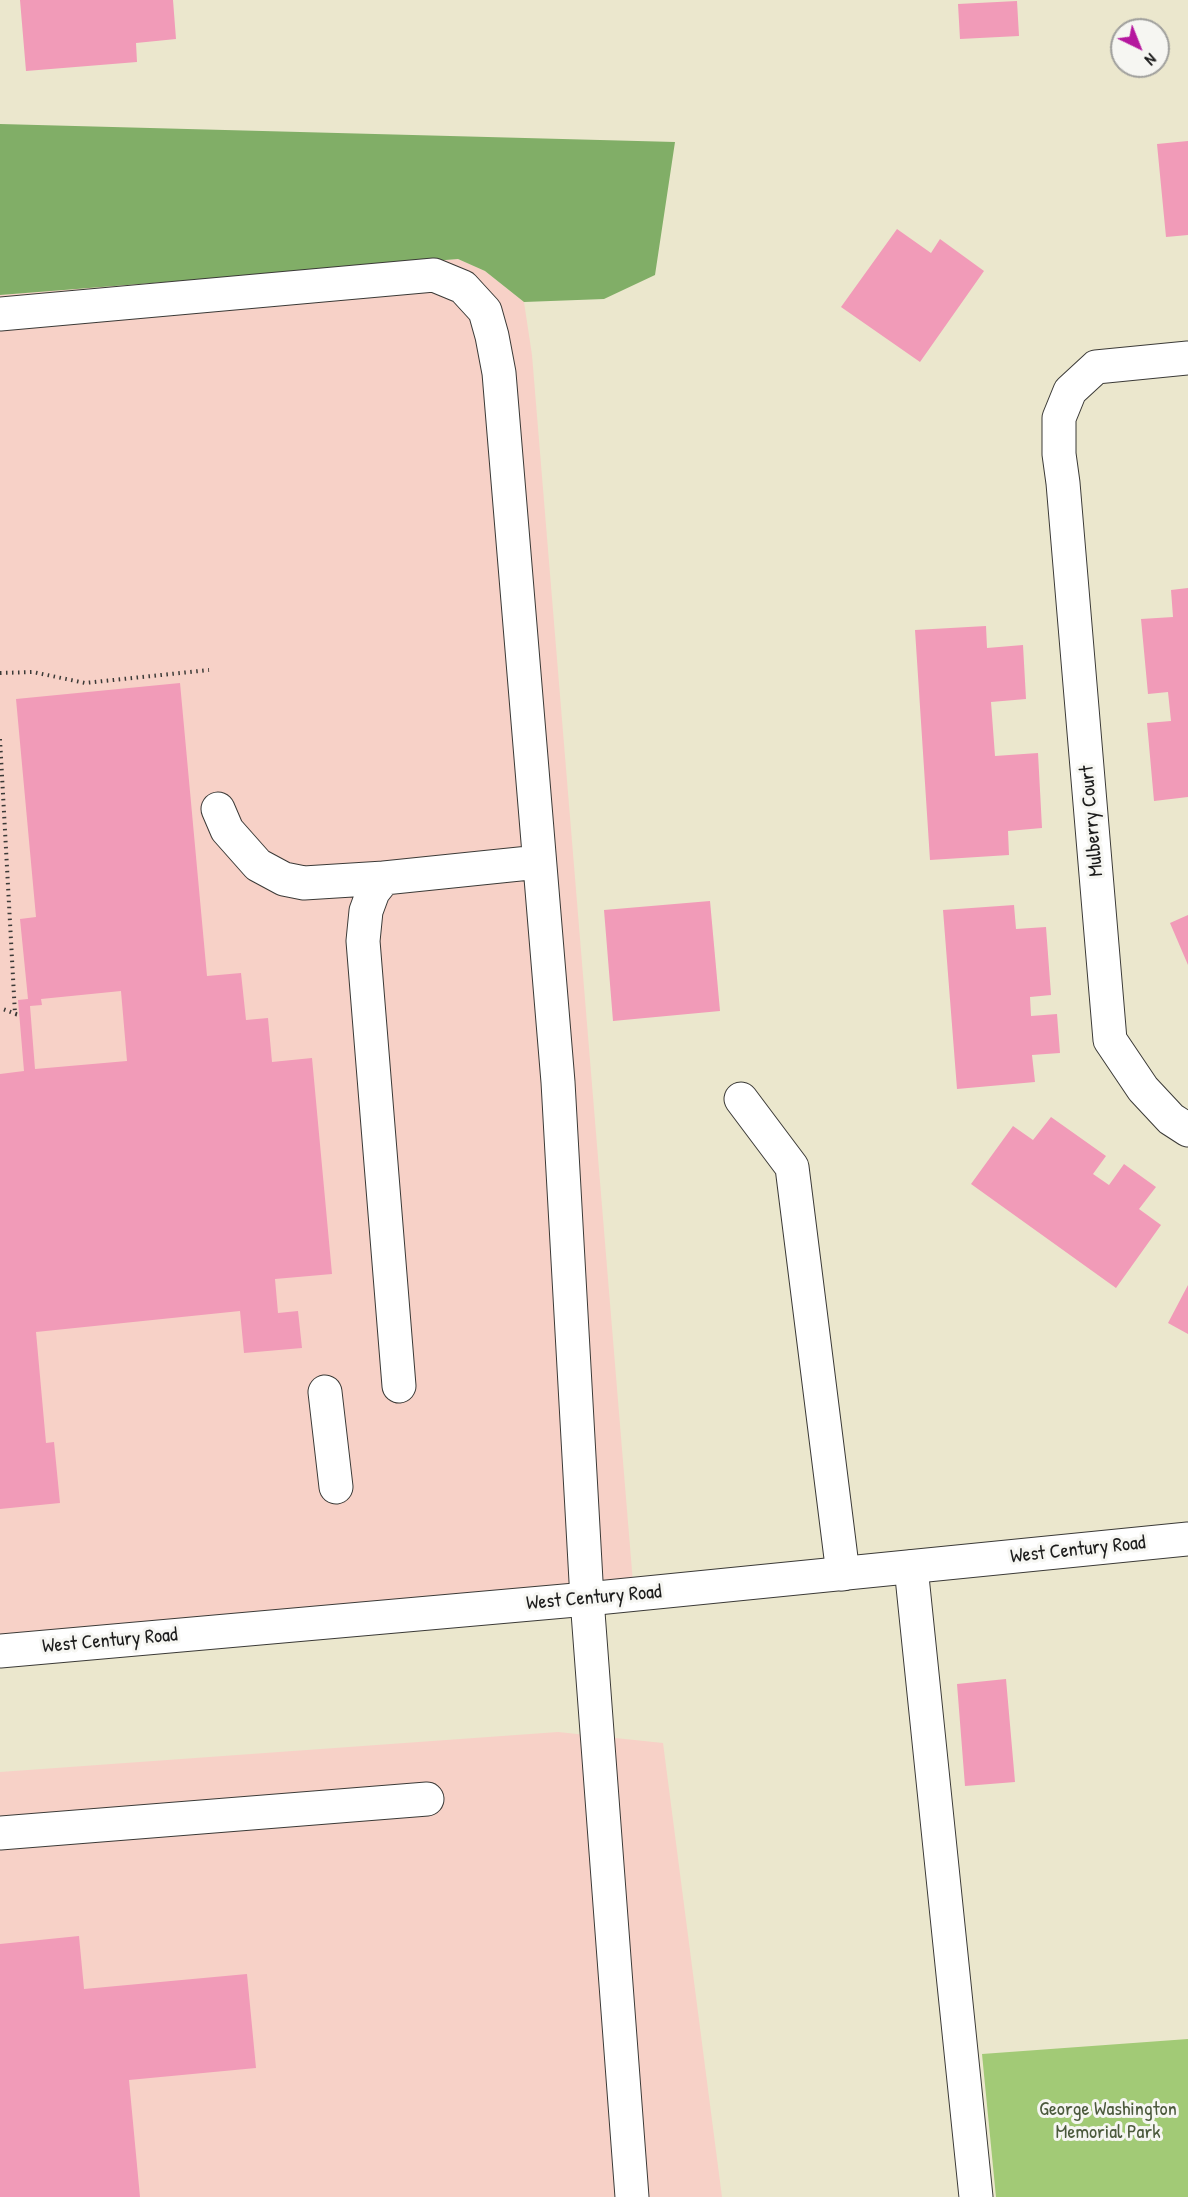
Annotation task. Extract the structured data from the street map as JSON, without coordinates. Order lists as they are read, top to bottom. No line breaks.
{"streets":{"main road":["Mulberry Court","West Century Road"]},"parks":["George Washington Memorial Park"],"north":"bottom right"}
